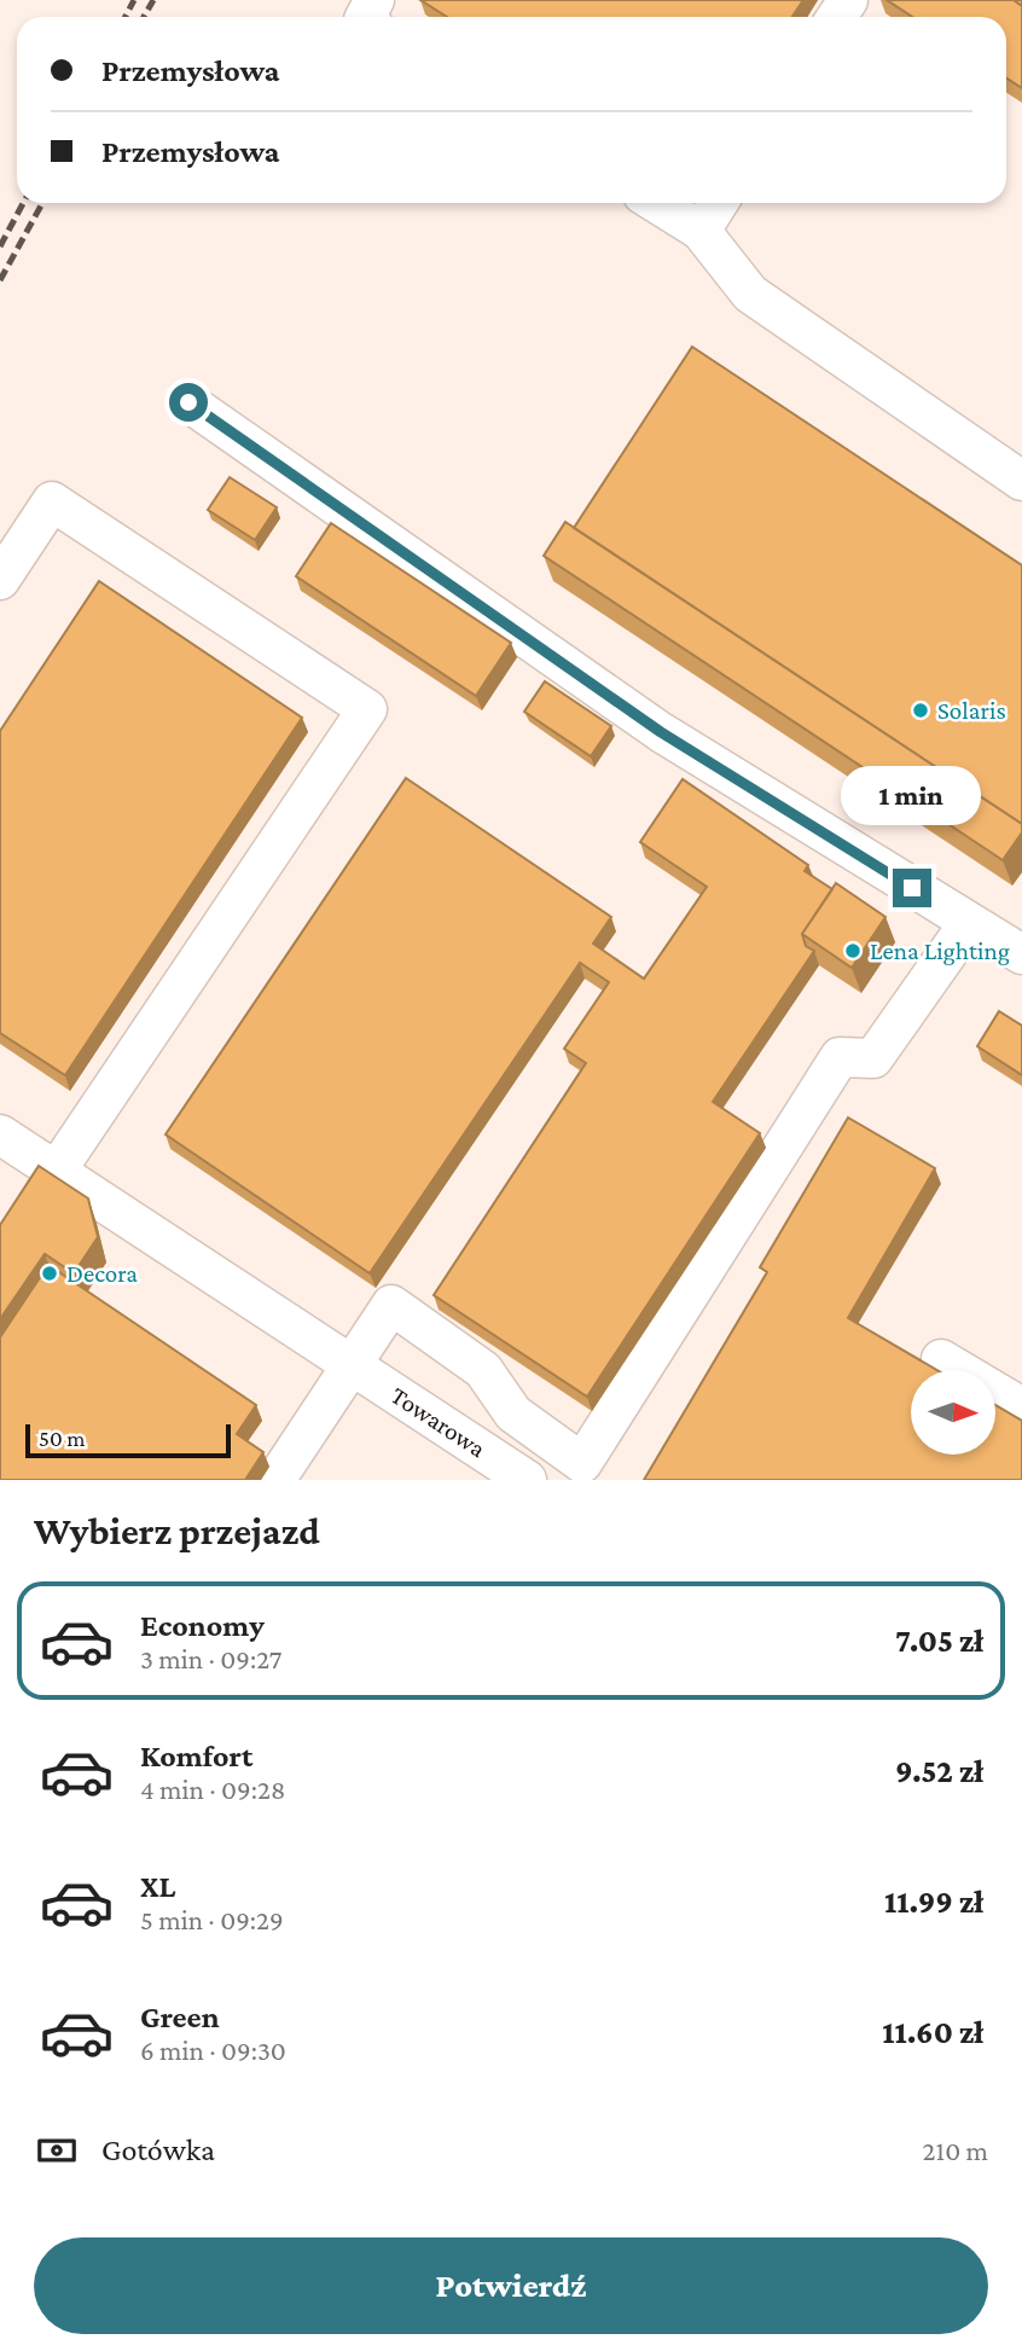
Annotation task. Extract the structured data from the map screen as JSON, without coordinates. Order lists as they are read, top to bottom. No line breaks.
{"streets":{"street":["Towarowa"]},"places":["Solaris","Lena Lighting","Decora"],"scale_bar":"50 m","north":"right","page":{"banner":["Przemysłowa","Przemysłowa"],"bubble":"1 min","scale":"50 m","heading":"Wybierz przejazd","list":[{"name":"Economy","note":"3 min · 09:27","value":"7.05 zł"},{"name":"Komfort","note":"4 min · 09:28","value":"9.52 zł"},{"name":"XL","note":"5 min · 09:29","value":"11.99 zł"},{"name":"Green","note":"6 min · 09:30","value":"11.60 zł"}],"pay":["Gotówka","210 m"],"buttons":"Potwierdź"}}
